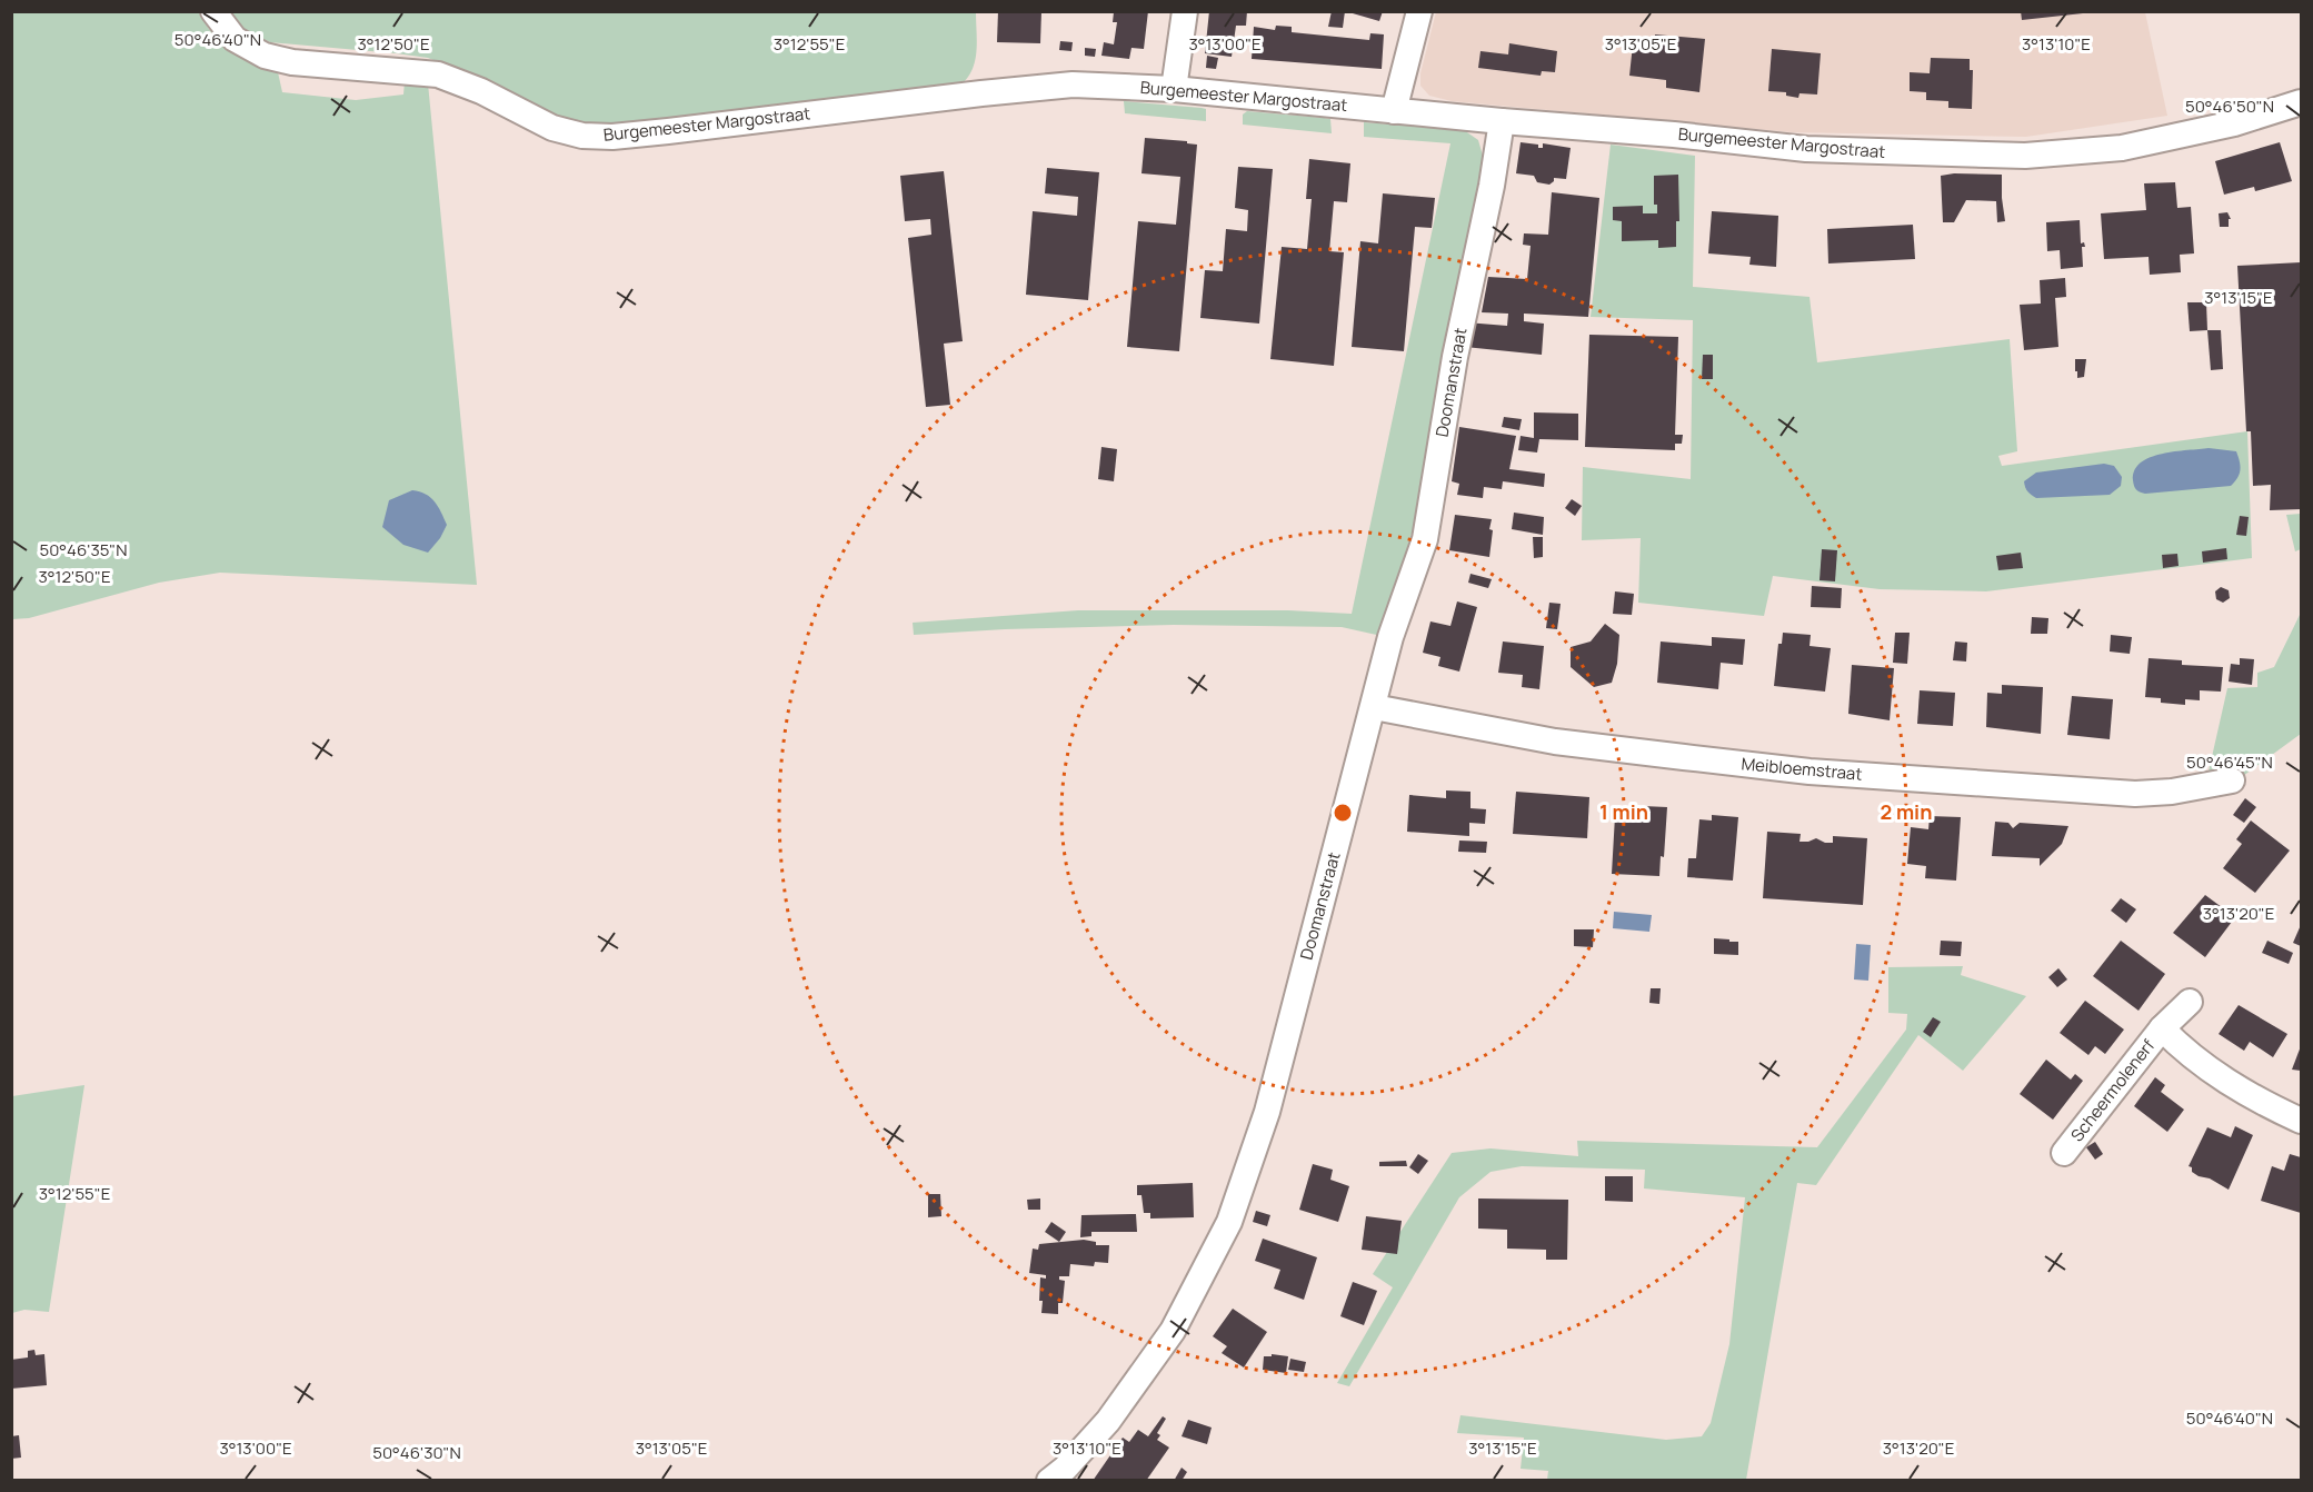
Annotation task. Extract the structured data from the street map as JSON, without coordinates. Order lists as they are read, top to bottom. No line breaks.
{"streets":{"street":["Burgemeester Margostraat","Doomanstraat","Meibloemstraat","Scheermolenerf"]},"crossings":[["Burgemeester Margostraat","Doomanstraat"],["Doomanstraat","Meibloemstraat"]],"coordinates":["50°46'40\"N","3°12'50\"E","3°12'55\"E","3°13'00\"E","3°13'05\"E","3°13'10\"E","50°46'50\"N","3°13'15\"E","50°46'35\"N","50°46'45\"N","3°13'20\"E","50°46'30\"N"],"rings":["1 min","2 min"]}
